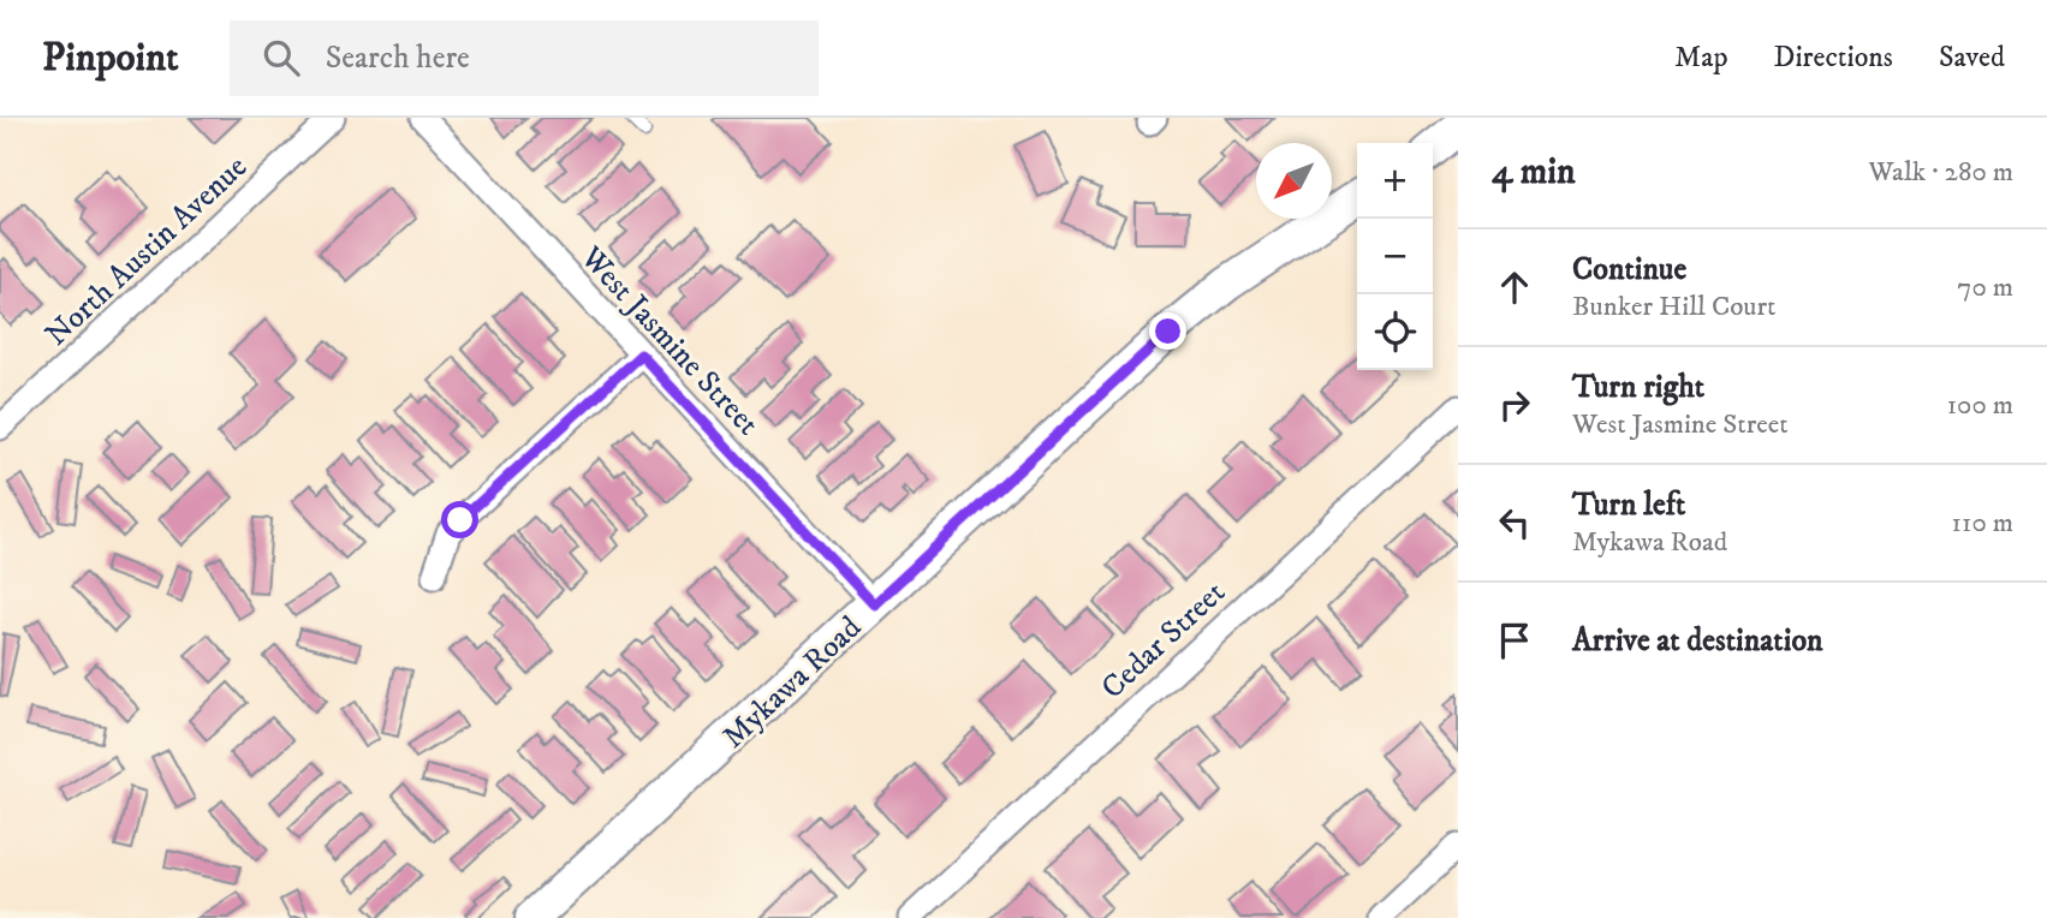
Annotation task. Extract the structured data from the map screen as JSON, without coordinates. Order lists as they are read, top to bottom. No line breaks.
{"streets":{"main road":["Mykawa Road"],"street":["North Austin Avenue","West Jasmine Street","Cedar Street"]},"crossings":[["West Jasmine Street","Mykawa Road"]],"north":"bottom left","page":{"header":"Pinpoint","search":"Search here","nav":["Map","Directions","Saved"],"heading":["4 min","Walk · 280 m"],"map_buttons":["+","−"],"list":[["Continue","Bunker Hill Court","70 m"],["Turn right","West Jasmine Street","100 m"],["Turn left","Mykawa Road","110 m"],"Arrive at destination"]}}
